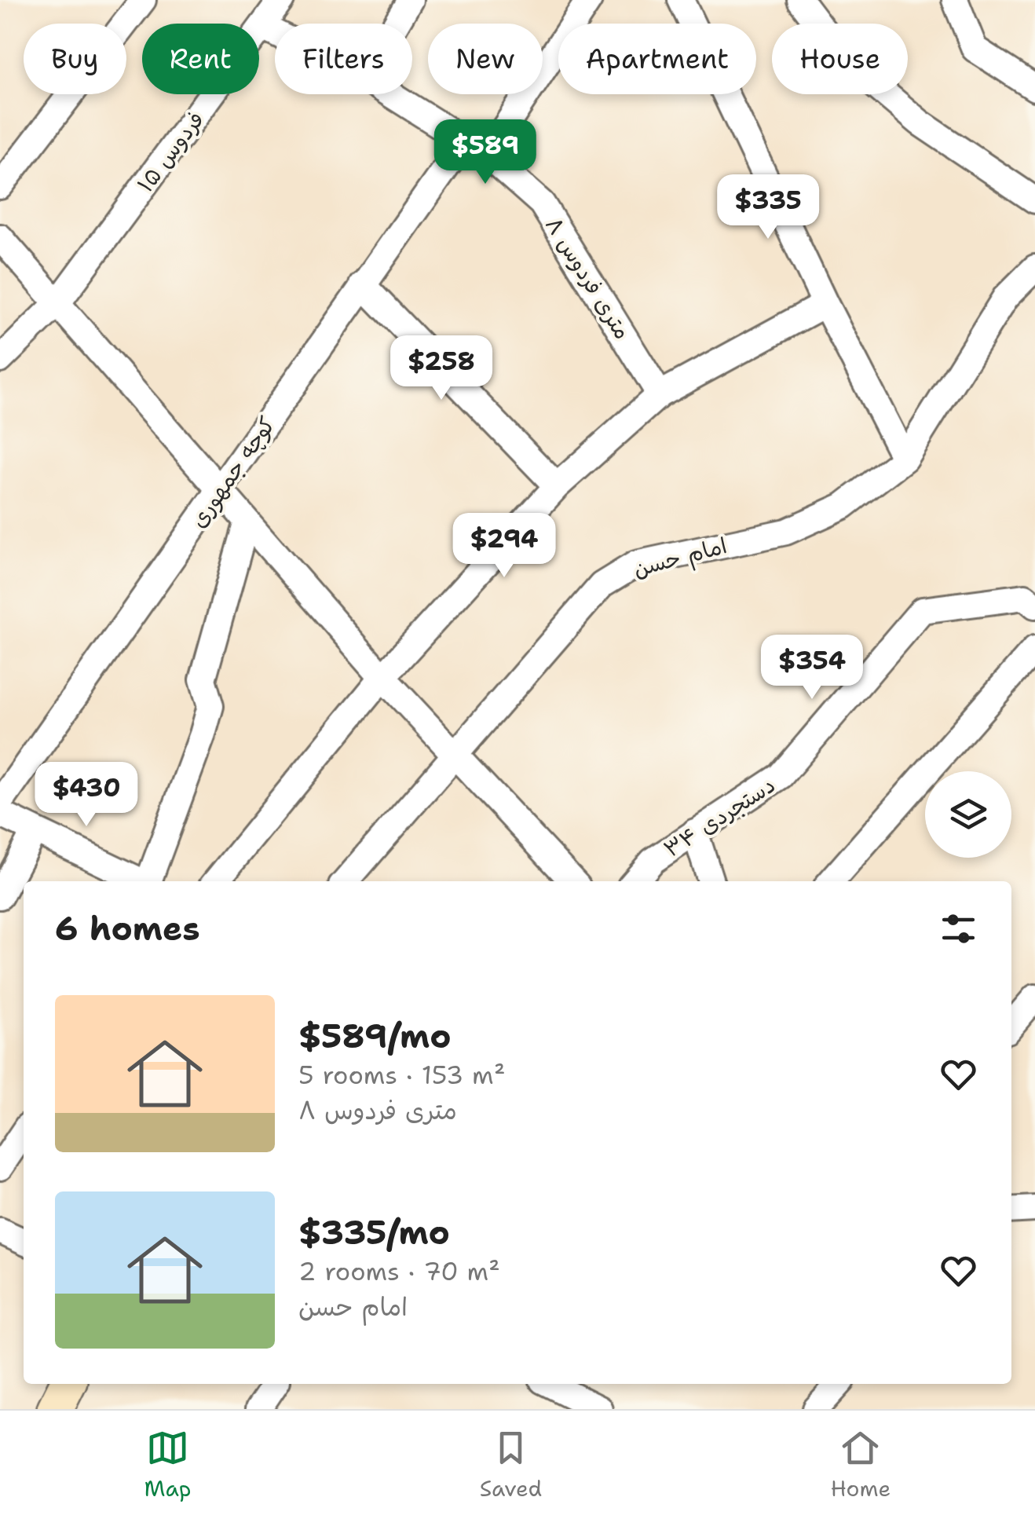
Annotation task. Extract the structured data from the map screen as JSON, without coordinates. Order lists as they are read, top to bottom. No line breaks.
{"streets":{"street":["فردوس ۱۵","۸ متری فردوس","کوچه جمهوری","امام حسن","دستجردی ۳۴"]},"crossings":[["فردوس ۱۵","۸ متری فردوس"],["۸ متری فردوس","کوچه جمهوری"]],"page":{"chip":["Buy","Rent","Filters","New","Apartment","House"],"price":["$589","$335","$258","$294","$354","$430"],"heading":"6 homes","list":[{"name":"$589/mo","note":"5 rooms · 153 m² · ۸ متری فردوس"},{"name":"$335/mo","note":"2 rooms · 70 m² · امام حسن"}],"tabs":["Map","Saved","Home"]}}
